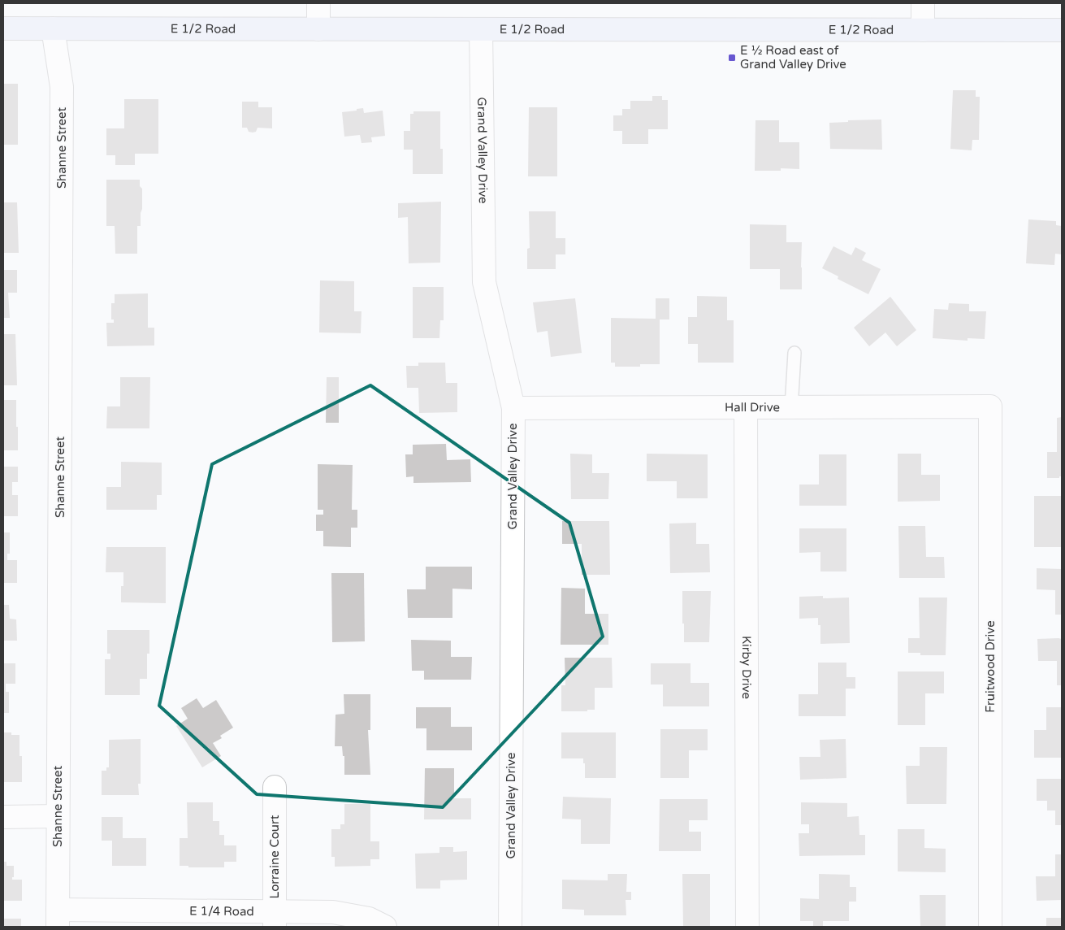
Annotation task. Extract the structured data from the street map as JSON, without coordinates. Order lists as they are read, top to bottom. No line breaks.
{"streets":{"main road":["E 1/2 Road"],"street":["Shanne Street","Grand Valley Drive","Hall Drive","Fruitwood Drive","Kirby Drive","Lorraine Court","E 1/4 Road"]},"crossings":[["E 1/2 Road","Shanne Street"],["E 1/2 Road","Grand Valley Drive"],["Shanne Street","E 1/4 Road"],["Grand Valley Drive","Hall Drive"],["Hall Drive","Fruitwood Drive"],["Hall Drive","Kirby Drive"],["Lorraine Court","E 1/4 Road"]],"places":{"transit":["E ½ Road east of Grand Valley Drive"]}}
